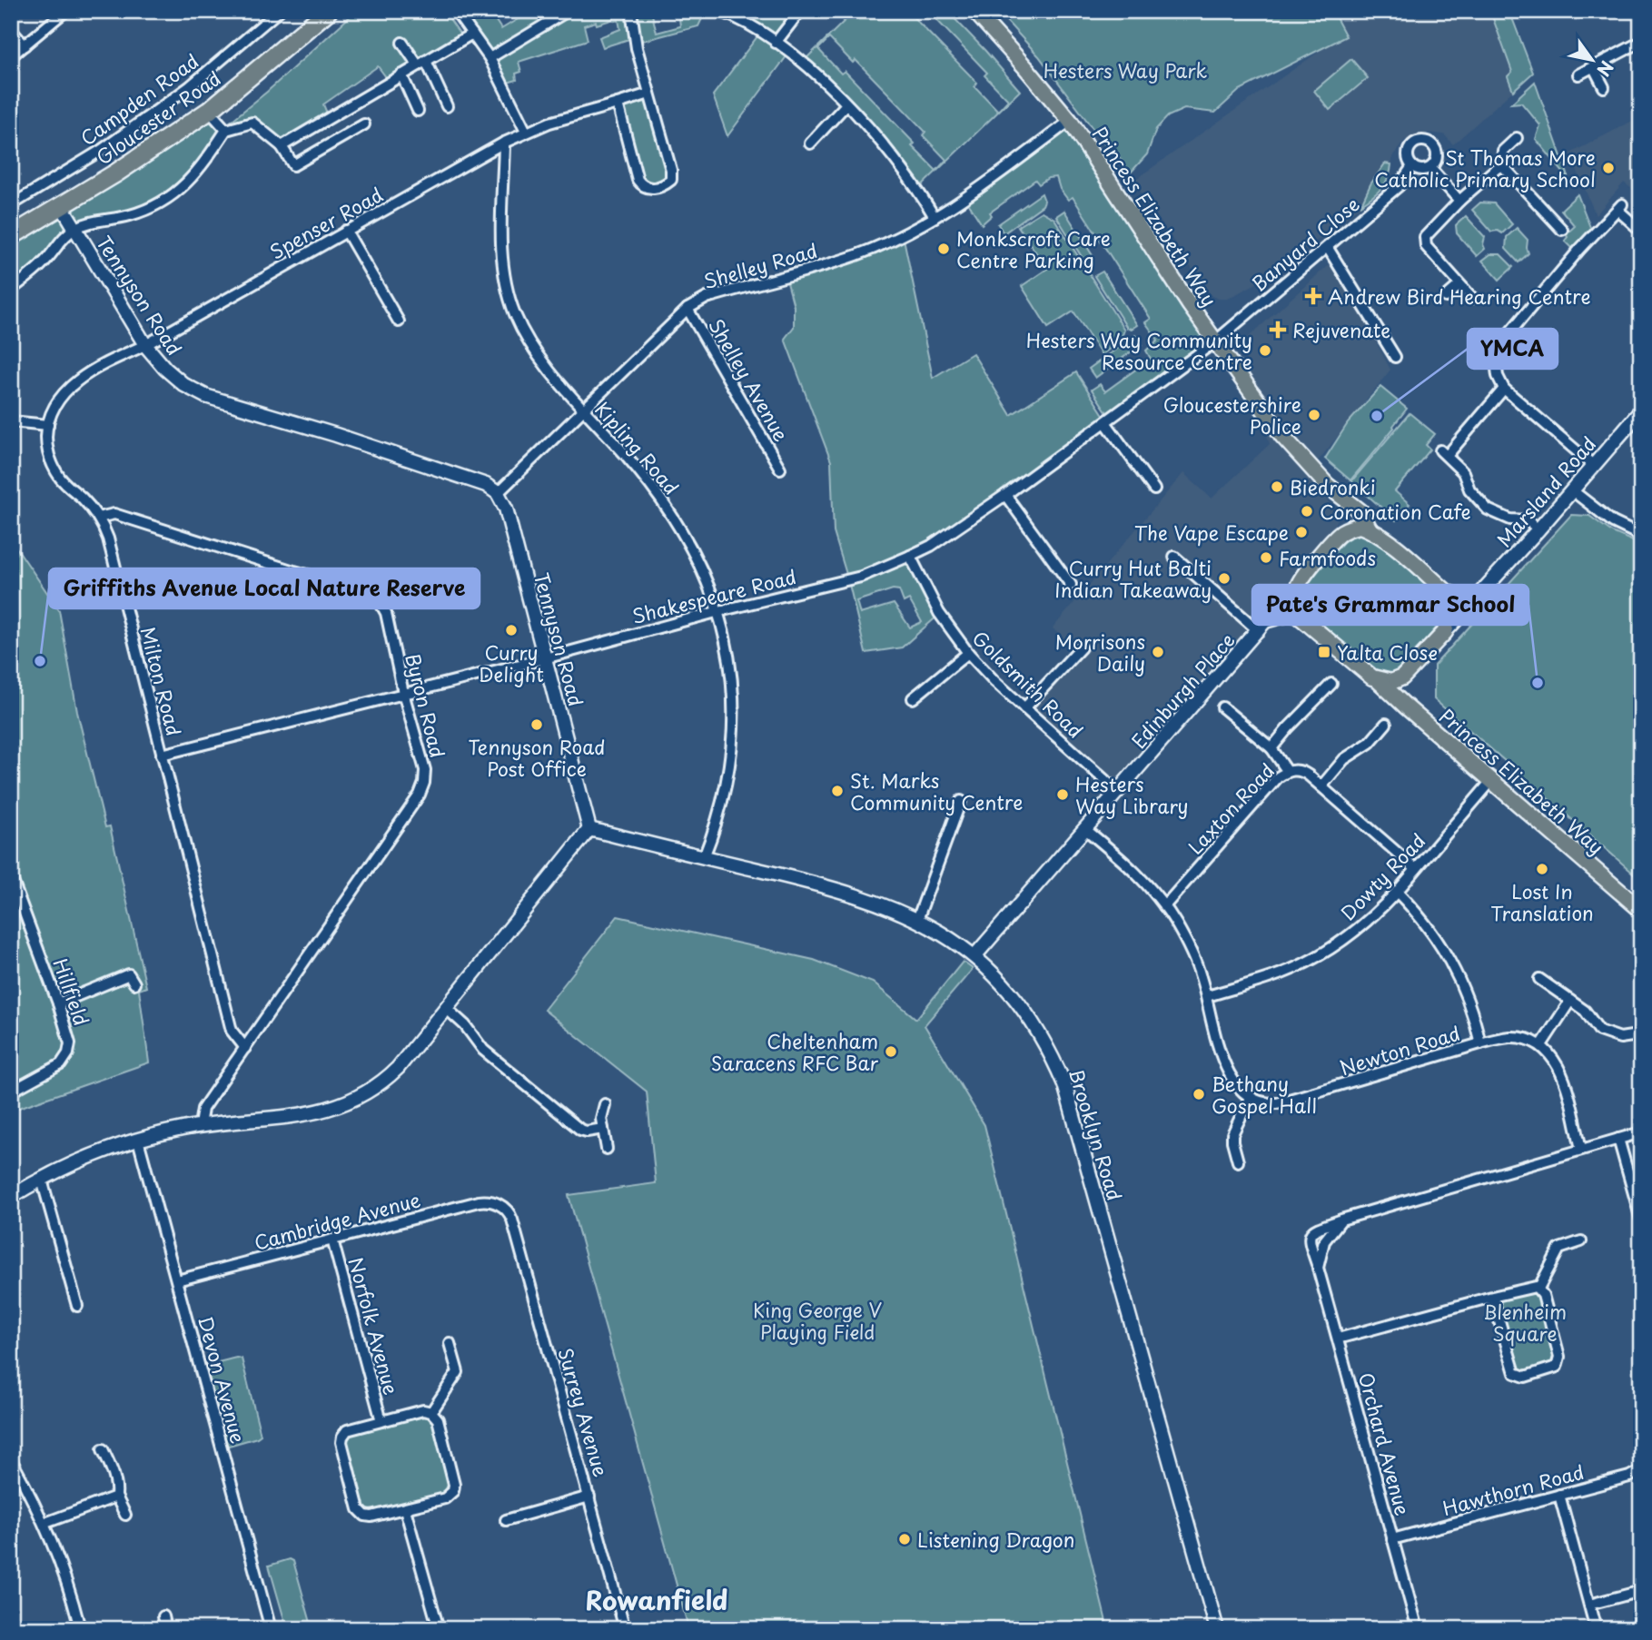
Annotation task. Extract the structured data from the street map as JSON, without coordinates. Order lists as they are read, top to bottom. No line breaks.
{"streets":{"highway":["Gloucester Road"],"main road":["Princess Elizabeth Way"],"street":["Campden Road","Spenser Road","Banyard Close","Shelley Road","Tennyson Road","Shelley Avenue","Kipling Road","Marsland Road","Shakespeare Road","Milton Road","Goldsmith Road","Edinburgh Place","Byron Road","Laxton Road","Dowty Road","Hillfield","Newton Road","Brooklyn Road","Cambridge Avenue","Norfolk Avenue","Devon Avenue","Surrey Avenue","Orchard Avenue","Hawthorn Road"]},"crossings":[["Gloucester Road","Tennyson Road"],["Princess Elizabeth Way","Banyard Close"],["Princess Elizabeth Way","Shelley Road"],["Princess Elizabeth Way","Marsland Road"],["Princess Elizabeth Way","Shakespeare Road"],["Princess Elizabeth Way","Edinburgh Place"],["Princess Elizabeth Way","Dowty Road"],["Spenser Road","Tennyson Road"],["Spenser Road","Kipling Road"],["Spenser Road","Milton Road"],["Banyard Close","Shakespeare Road"],["Shelley Road","Tennyson Road"],["Shelley Road","Shelley Avenue"],["Shelley Road","Kipling Road"],["Tennyson Road","Shakespeare Road"],["Tennyson Road","Milton Road"],["Tennyson Road","Brooklyn Road"],["Kipling Road","Shakespeare Road"],["Kipling Road","Brooklyn Road"],["Marsland Road","Edinburgh Place"],["Shakespeare Road","Milton Road"],["Shakespeare Road","Goldsmith Road"],["Shakespeare Road","Byron Road"],["Milton Road","Byron Road"],["Goldsmith Road","Edinburgh Place"],["Edinburgh Place","Brooklyn Road"],["Laxton Road","Dowty Road"],["Cambridge Avenue","Norfolk Avenue"],["Cambridge Avenue","Devon Avenue"],["Cambridge Avenue","Surrey Avenue"],["Orchard Avenue","Hawthorn Road"]],"districts":["Rowanfield"],"parks":["Hesters Way Park","King George V Playing Field","Blenheim Square"],"places":{"other":["St Thomas More Catholic Primary School","Monkscroft Care Centre Parking","Hesters Way Community Resource Centre","Gloucestershire Police","YMCA","Biedronki","Coronation Cafe","The Vape Escape","Farmfoods","Curry Hut Balti Indian Takeaway","Curry Delight","Morrisons Daily","Griffiths Avenue Local Nature Reserve","Pate's Grammar School","Tennyson Road Post Office","St. Marks Community Centre","Hesters Way Library","Lost In Translation","Cheltenham Saracens RFC Bar","Bethany Gospel Hall","Listening Dragon"],"health":["Andrew Bird Hearing Centre","Rejuvenate"],"transit":["Yalta Close"]},"north":"bottom right"}
